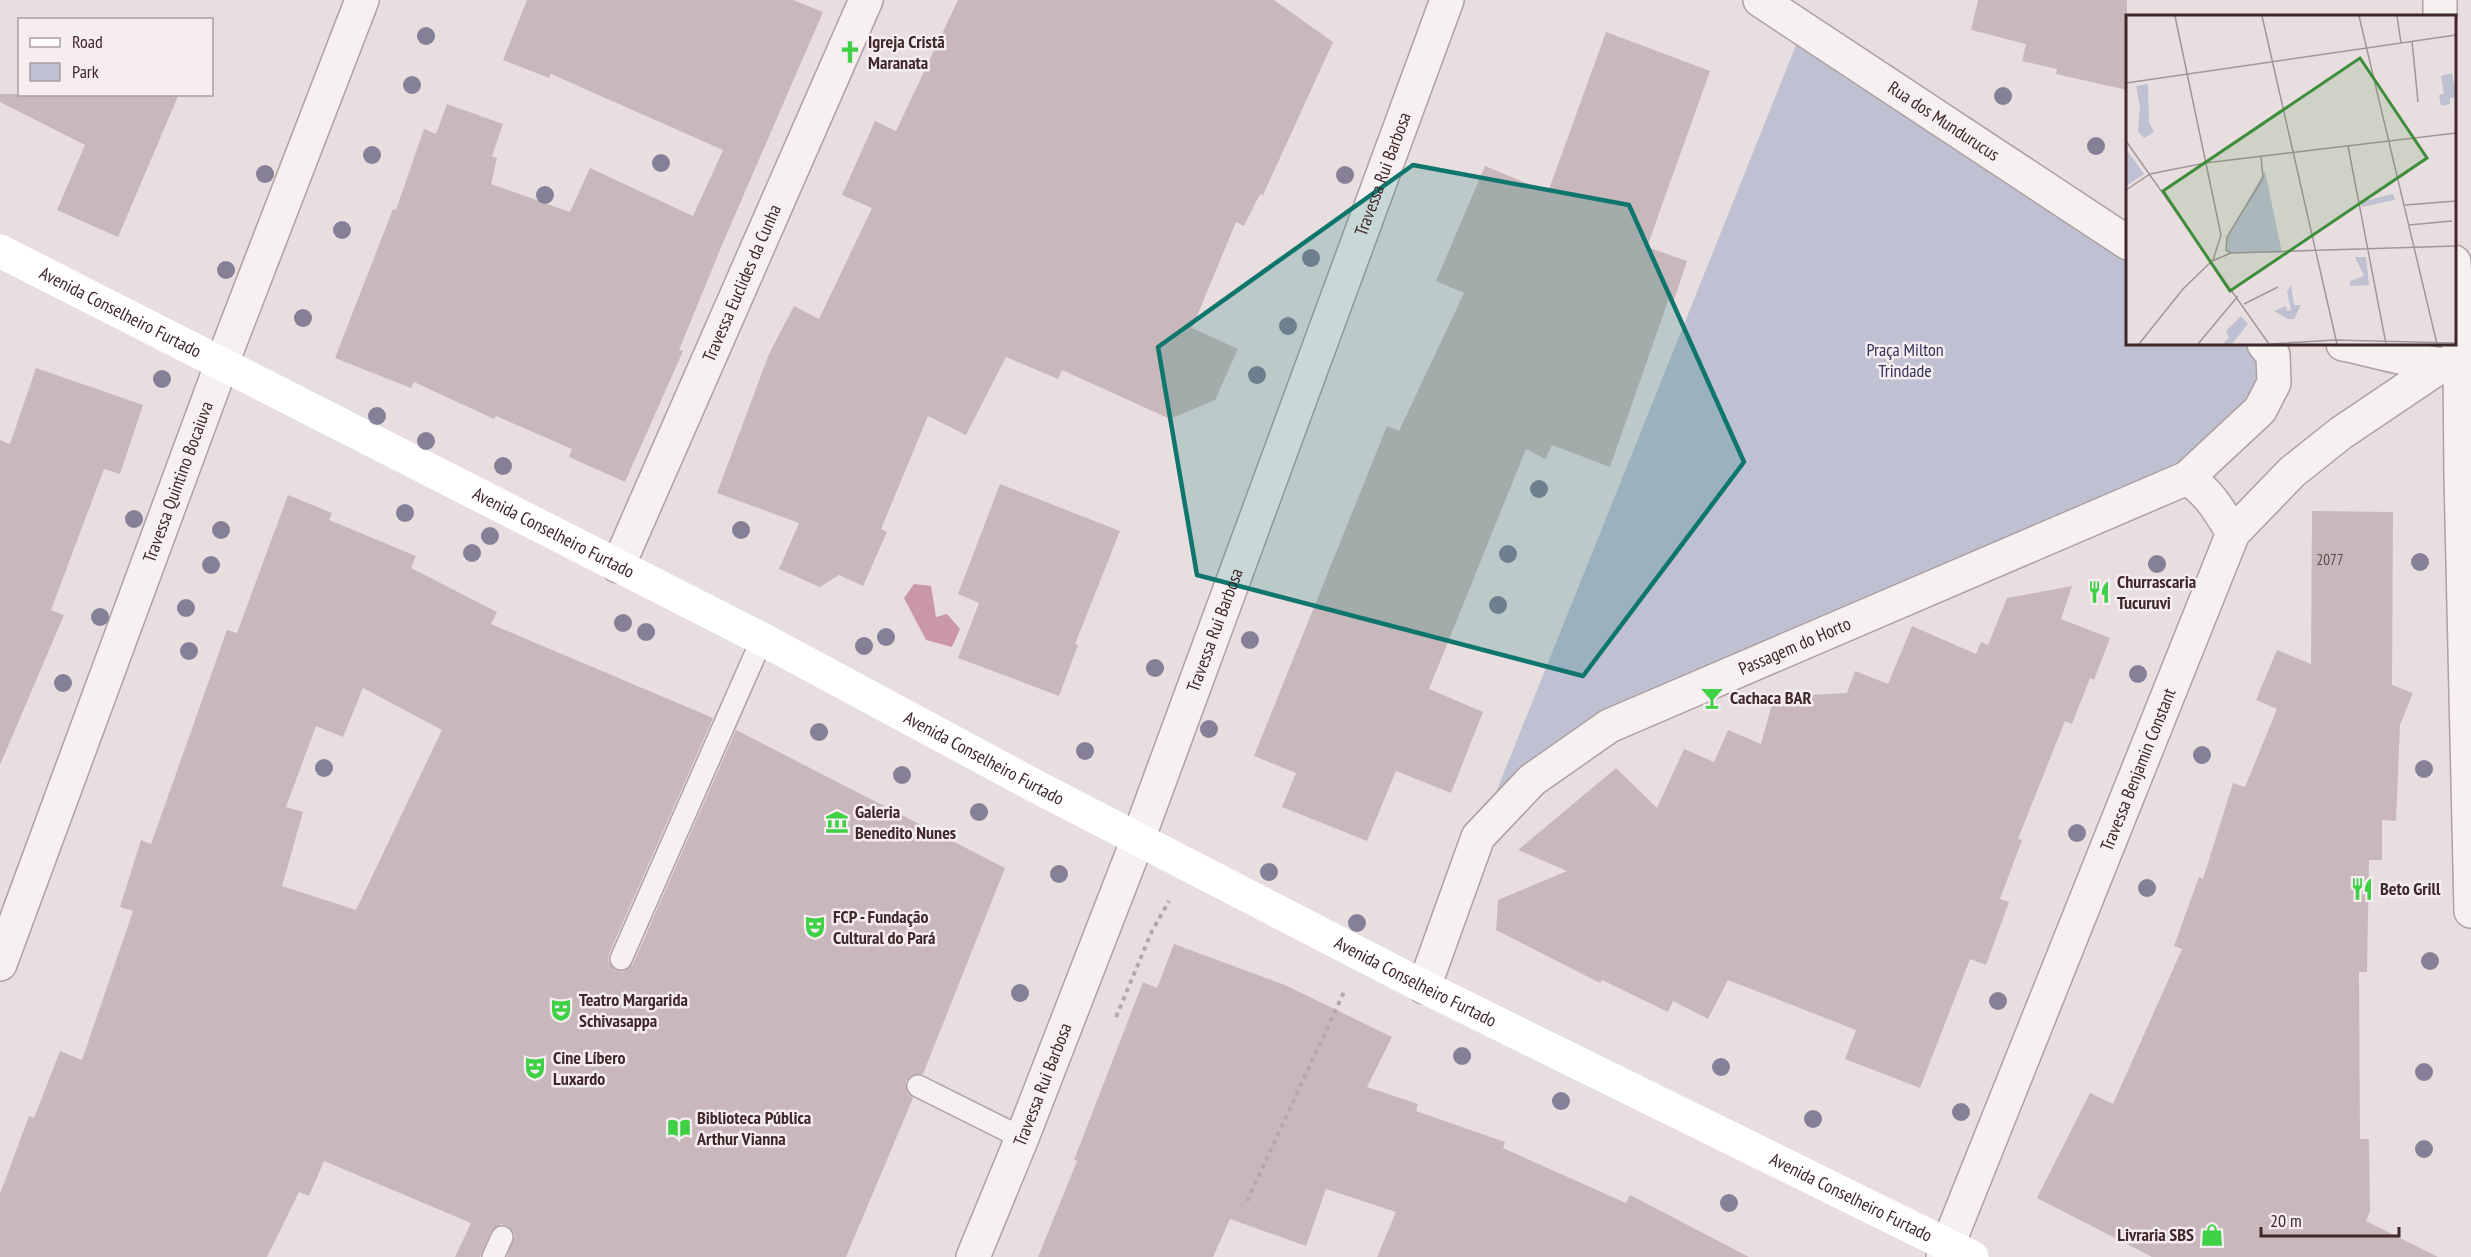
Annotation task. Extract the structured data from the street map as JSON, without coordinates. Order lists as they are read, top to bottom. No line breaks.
{"streets":{"main road":["Avenida Conselheiro Furtado"],"street":["Rua dos Mundurucus","Travessa Rui Barbosa","Travessa Euclides da Cunha","Travessa Quintino Bocaiuva","Passagem do Horto","Travessa Benjamin Constant"]},"crossings":[["Travessa Rui Barbosa","Avenida Conselheiro Furtado"],["Travessa Euclides da Cunha","Avenida Conselheiro Furtado"],["Avenida Conselheiro Furtado","Travessa Quintino Bocaiuva"],["Avenida Conselheiro Furtado","Passagem do Horto"],["Avenida Conselheiro Furtado","Travessa Benjamin Constant"]],"parks":["Praça Milton Trindade"],"places":{"church":["Igreja Cristã Maranata"],"restaurant":["Churrascaria Tucuruvi","Beto Grill"],"bar":["Cachaca BAR"],"museum":["Galeria Benedito Nunes"],"theatre":["FCP - Fundação Cultural do Pará","Teatro Margarida Schivasappa","Cine Líbero Luxardo"],"library":["Biblioteca Pública Arthur Vianna"],"shop":["Livraria SBS"]},"house_numbers":["2077"],"legend":["Road","Park"],"scale_bar":"20 m"}
